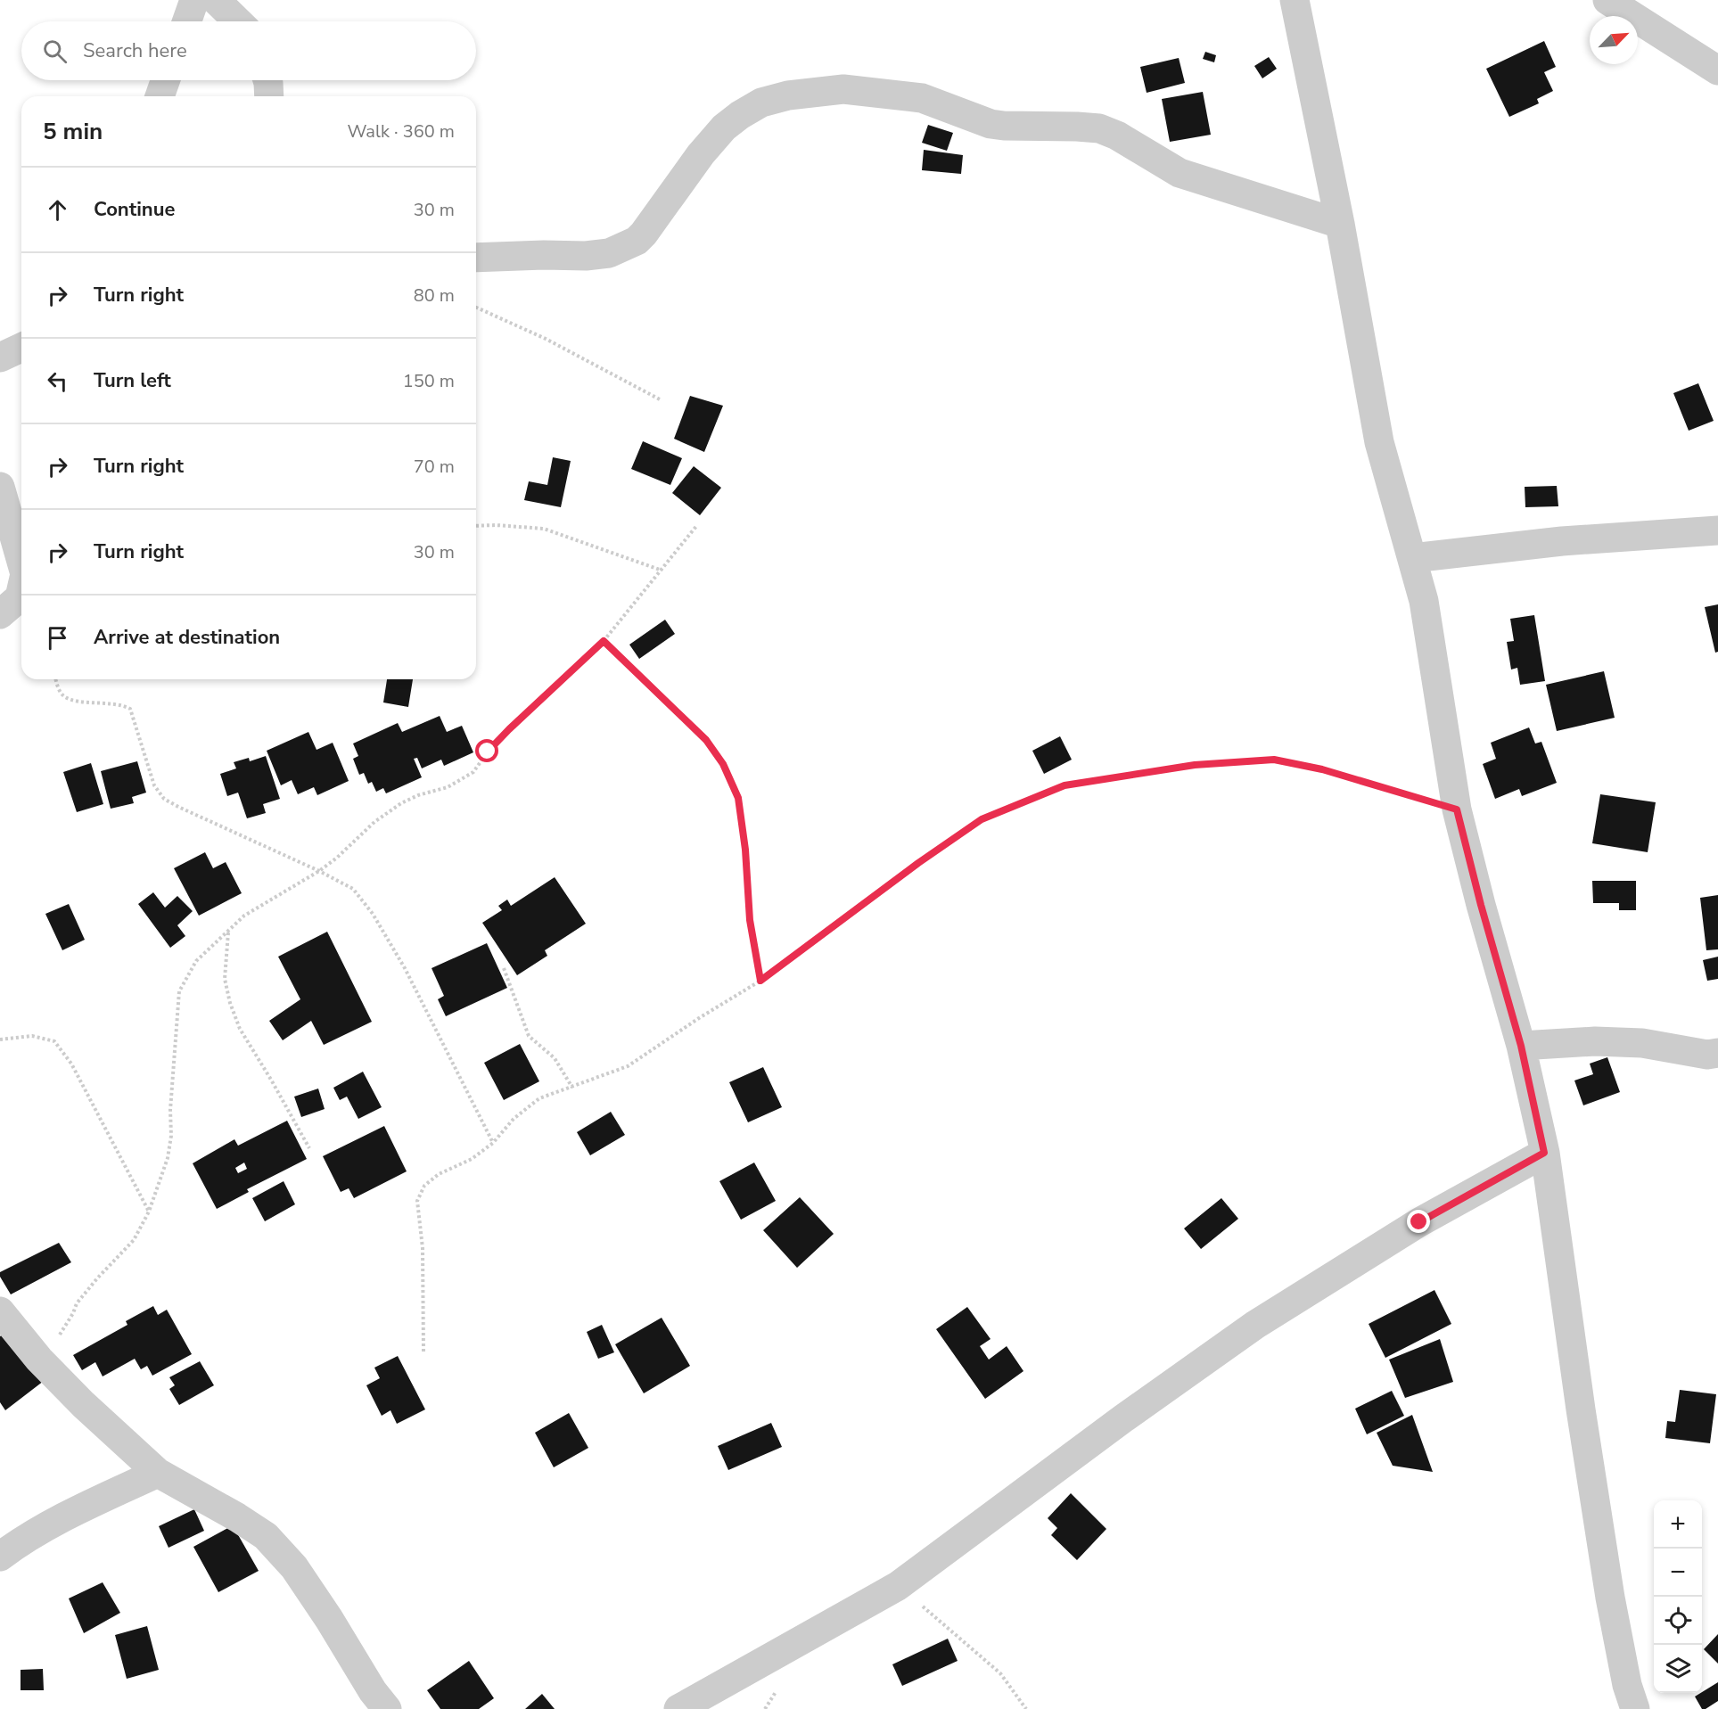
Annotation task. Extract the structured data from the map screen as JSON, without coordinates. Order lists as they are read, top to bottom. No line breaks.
{"north":"top right","page":{"search":"Search here","heading":["5 min","Walk · 360 m"],"list":[["Continue","30 m"],["Turn right","80 m"],["Turn left","150 m"],["Turn right","70 m"],["Turn right","30 m"],"Arrive at destination"],"map_buttons":["+","−"]}}
